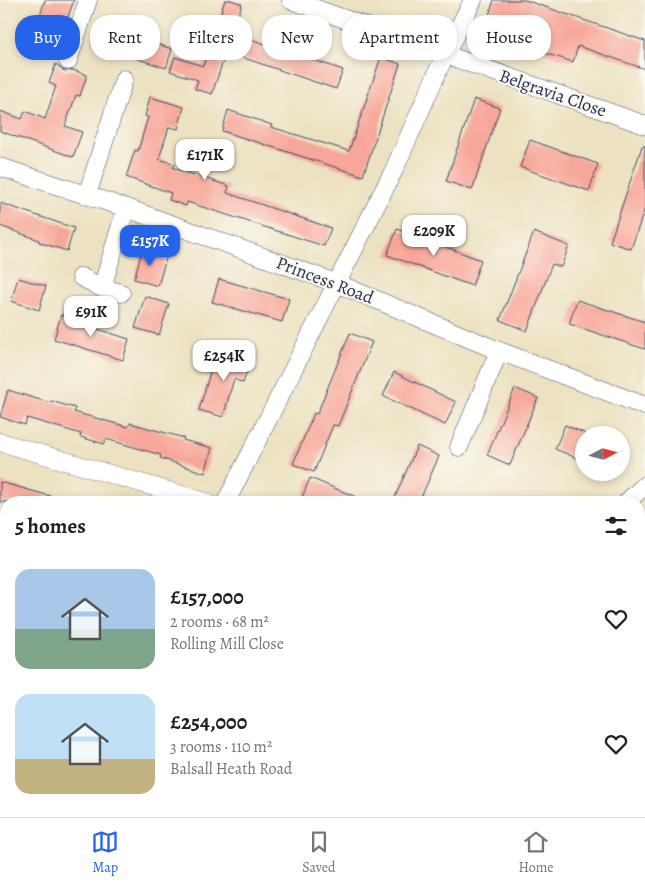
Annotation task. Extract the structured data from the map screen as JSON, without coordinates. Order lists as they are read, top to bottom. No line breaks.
{"streets":{"street":["Belgravia Close","Princess Road"]},"north":"right","page":{"chip":["Buy","Rent","Filters","New","Apartment","House"],"price":["£171K","£209K","£157K","£91K","£254K"],"heading":"5 homes","list":[{"name":"£157,000","note":"2 rooms · 68 m² · Rolling Mill Close"},{"name":"£254,000","note":"3 rooms · 110 m² · Balsall Heath Road"}],"tabs":["Map","Saved","Home"]}}
